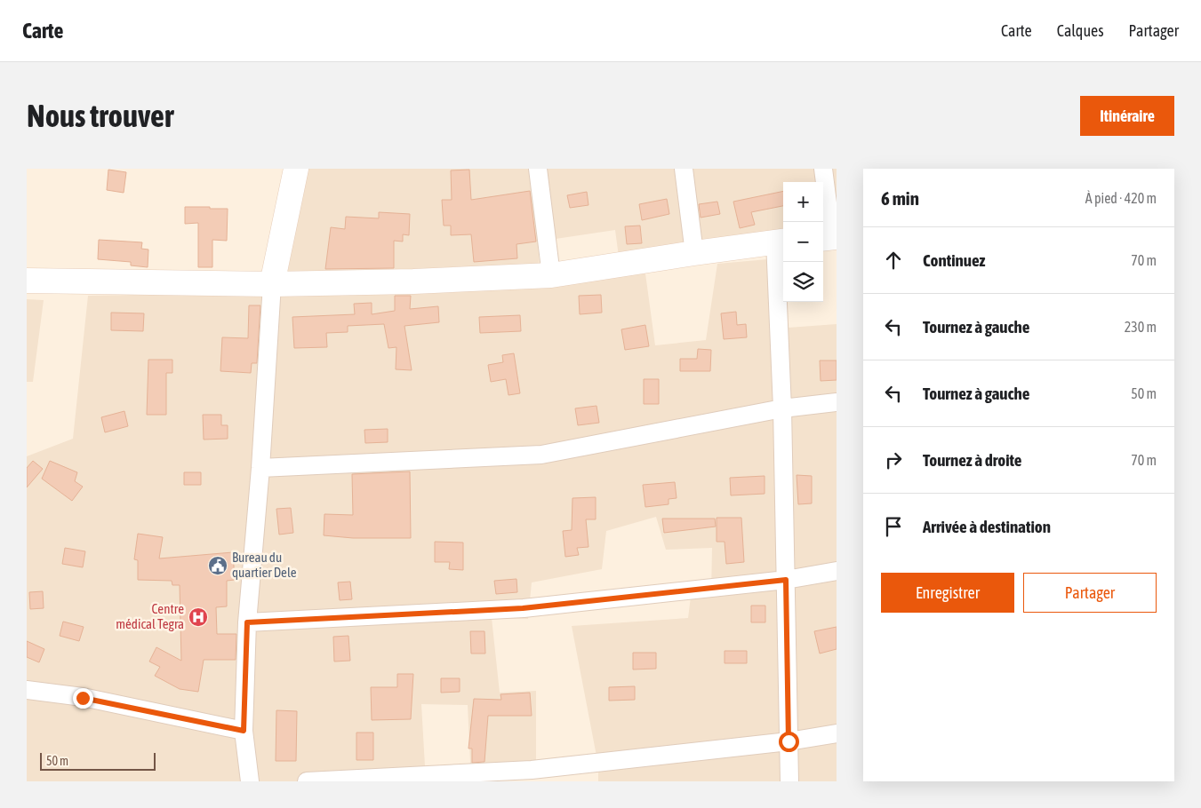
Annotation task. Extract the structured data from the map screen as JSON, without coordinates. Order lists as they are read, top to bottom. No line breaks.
{"places":{"public building":["Bureau du quartier Dele"],"hospital":["Centre médical Tegra"]},"scale_bar":"50 m","page":{"header":"Carte","nav":["Carte","Calques","Partager"],"buttons":["Itinéraire",["Enregistrer","Partager"]],"title":"Nous trouver","heading":["6 min","À pied · 420 m"],"map_buttons":["+","−"],"list":[["Continuez","70 m"],["Tournez à gauche","230 m"],["Tournez à gauche","50 m"],["Tournez à droite","70 m"],"Arrivée à destination"],"scale":"50 m"}}
